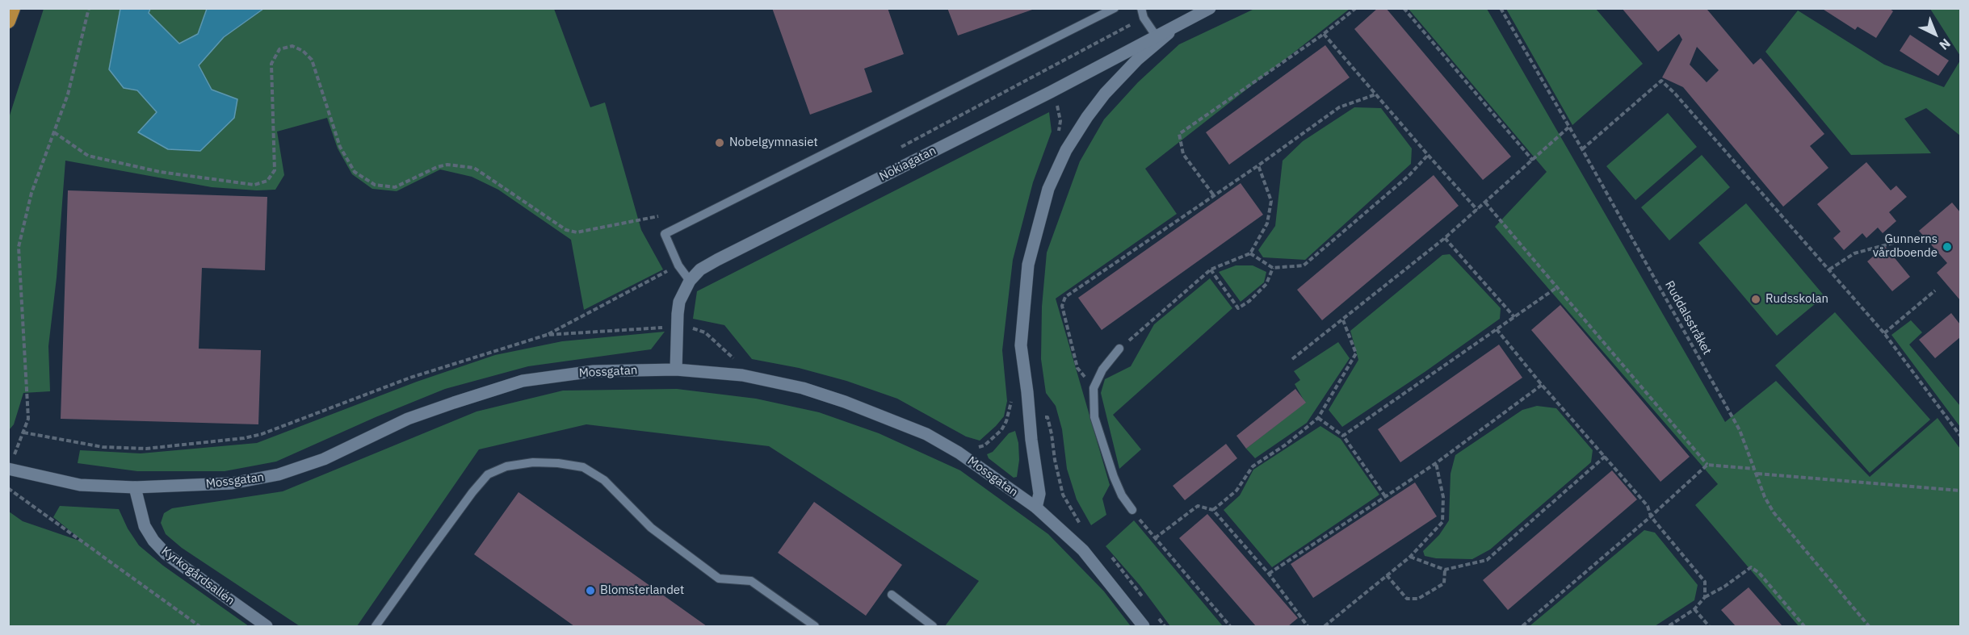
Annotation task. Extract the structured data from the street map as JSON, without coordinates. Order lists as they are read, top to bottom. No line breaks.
{"streets":{"street":["Nokiagatan","Mossgatan","Kyrkogårdsallén"],"path":["Ruddalsstråket"]},"crossings":[["Nokiagatan","Mossgatan"],["Mossgatan","Kyrkogårdsallén"]],"places":["Nobelgymnasiet","Gunnerns vårdboende","Rudsskolan","Blomsterlandet"],"north":"bottom right"}
